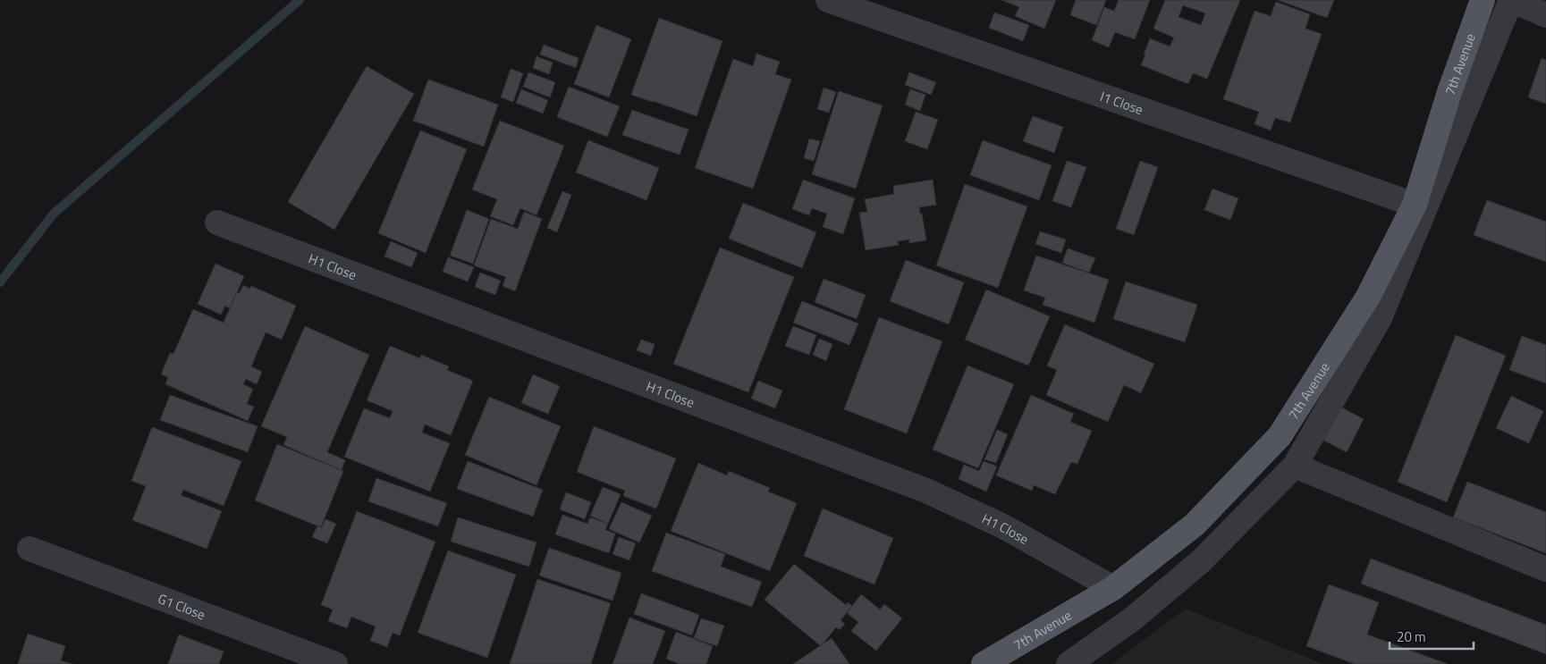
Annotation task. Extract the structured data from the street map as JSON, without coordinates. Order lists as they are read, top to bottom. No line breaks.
{"streets":{"main road":["7th Avenue"],"street":["I1 Close","H1 Close","G1 Close"]},"crossings":[["7th Avenue","I1 Close"],["7th Avenue","H1 Close"]],"scale_bar":"20 m"}
